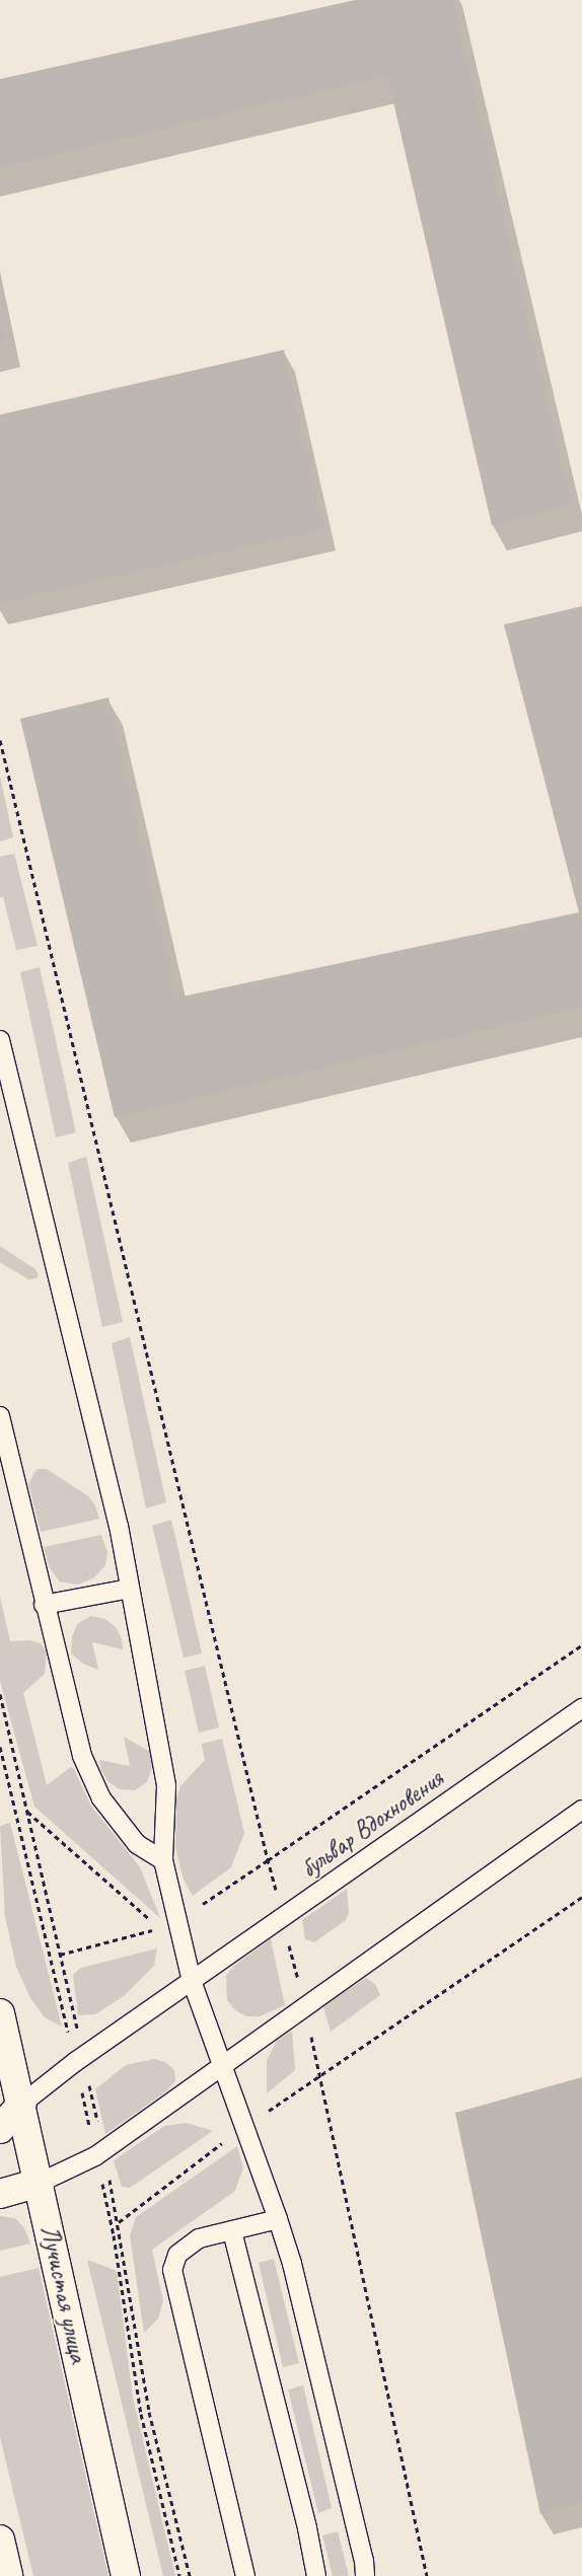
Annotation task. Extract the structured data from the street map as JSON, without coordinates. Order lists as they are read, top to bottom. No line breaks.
{"streets":{"main road":["Лучистая улица"],"lane":["бульвар Вдохновения"]},"crossings":[["бульвар Вдохновения","Лучистая улица"]]}
